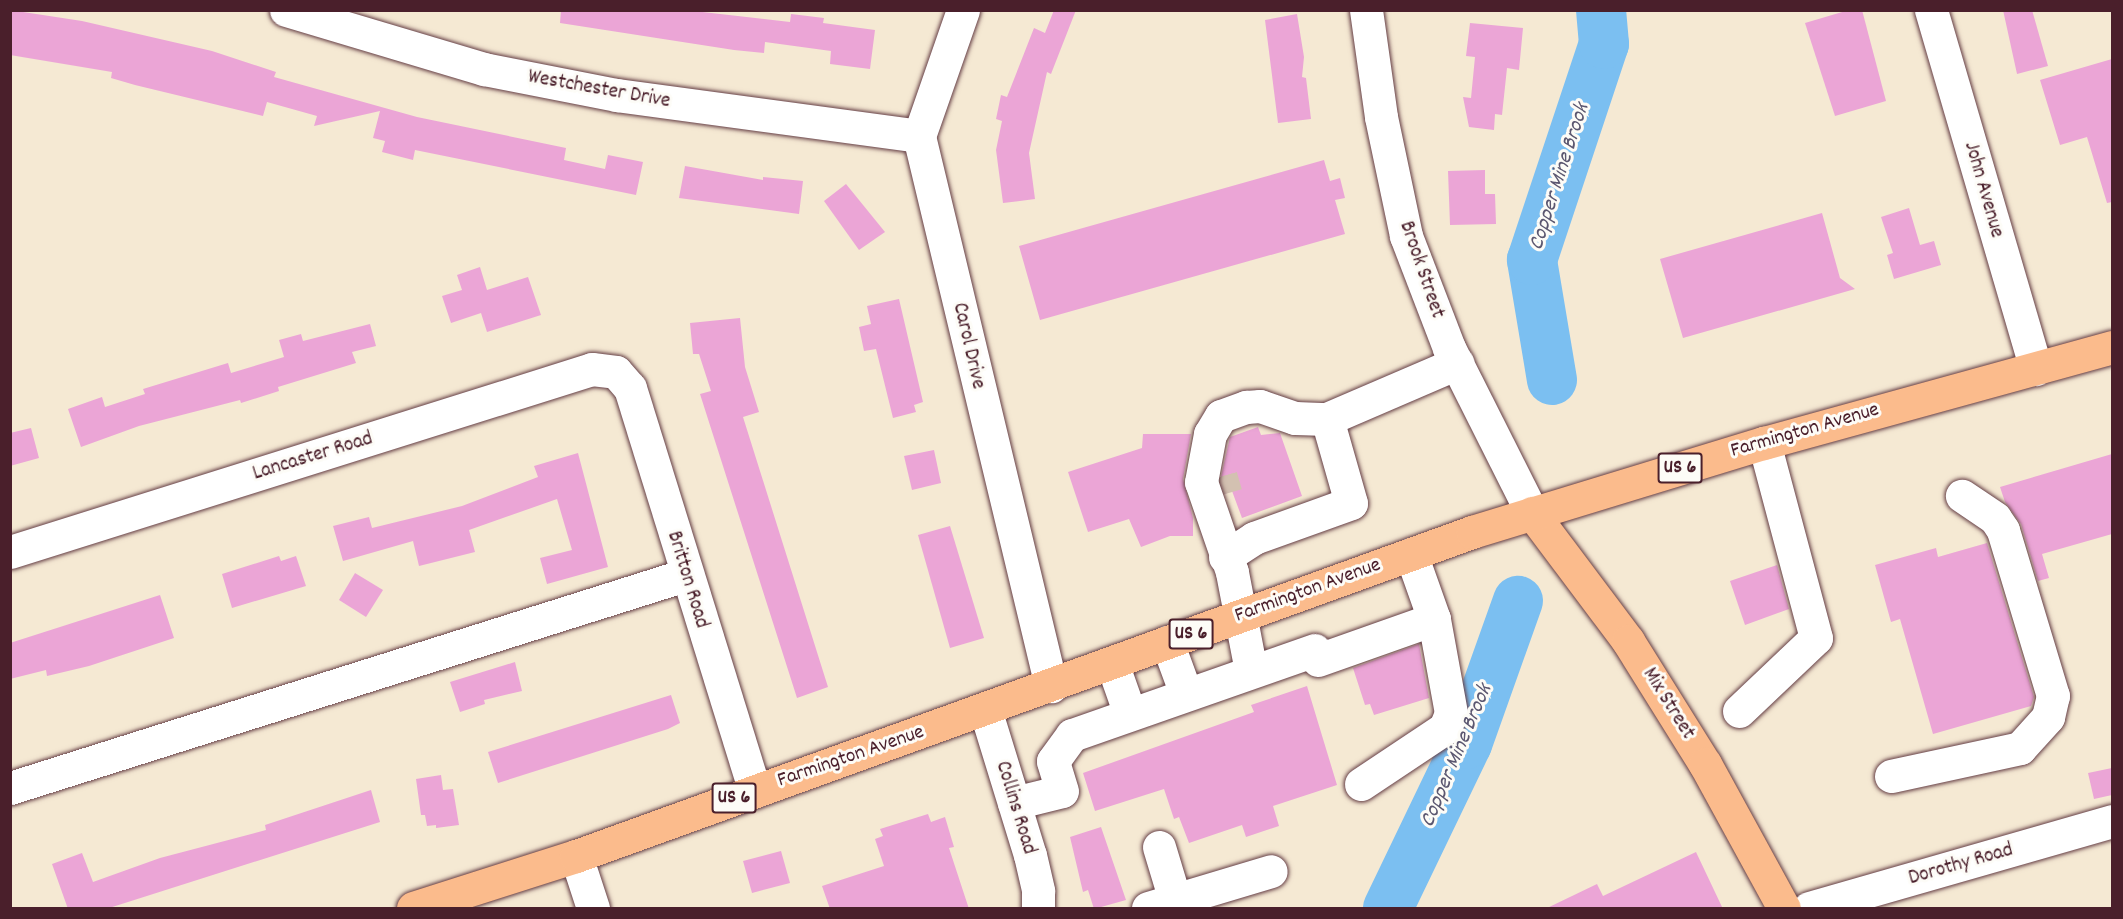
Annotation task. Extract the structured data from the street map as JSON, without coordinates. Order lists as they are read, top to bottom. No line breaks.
{"streets":{"main road":["Farmington Avenue","US 6","Mix Street"],"street":["Westchester Drive","John Avenue","Brook Street","Carol Drive","Lancaster Road","Britton Road","Collins Road","Dorothy Road"]},"crossings":[["Westchester Drive","Carol Drive"],["John Avenue","Farmington Avenue"],["Brook Street","Farmington Avenue"],["Brook Street","Mix Street"],["Carol Drive","Farmington Avenue"],["Farmington Avenue","Britton Road"],["Farmington Avenue","Mix Street"],["Farmington Avenue","Collins Road"],["Lancaster Road","Britton Road"]],"water":["Copper Mine Brook"]}
